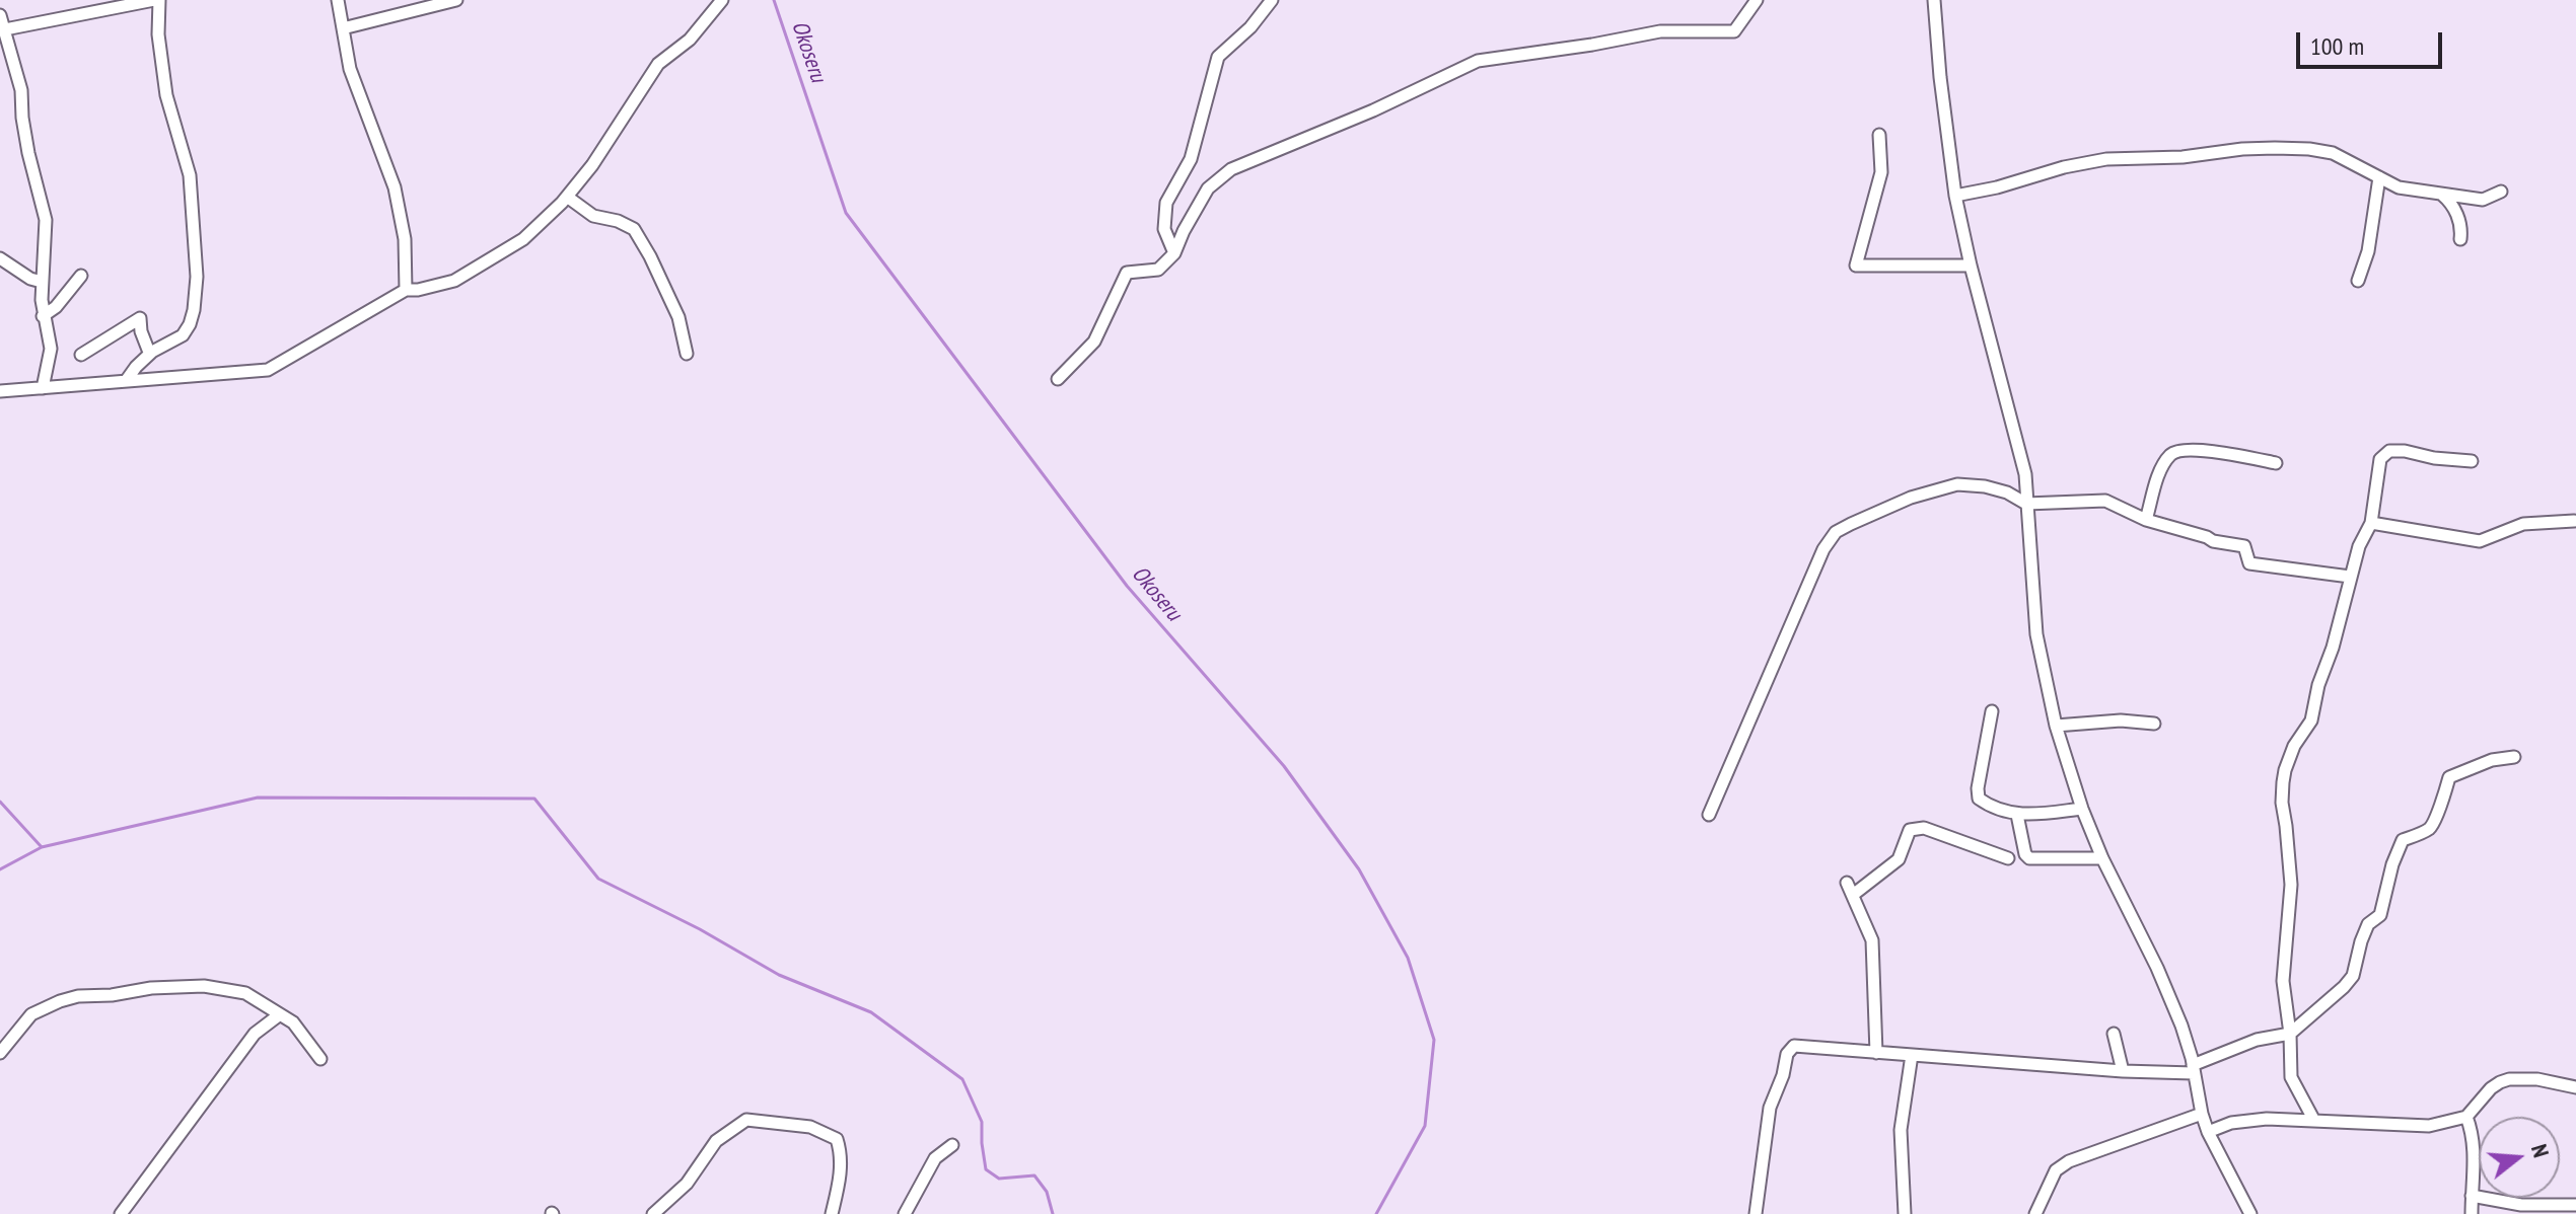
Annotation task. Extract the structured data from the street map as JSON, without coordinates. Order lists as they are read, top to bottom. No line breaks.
{"water":["Okoseru"],"scale_bar":"100 m","north":"right"}
